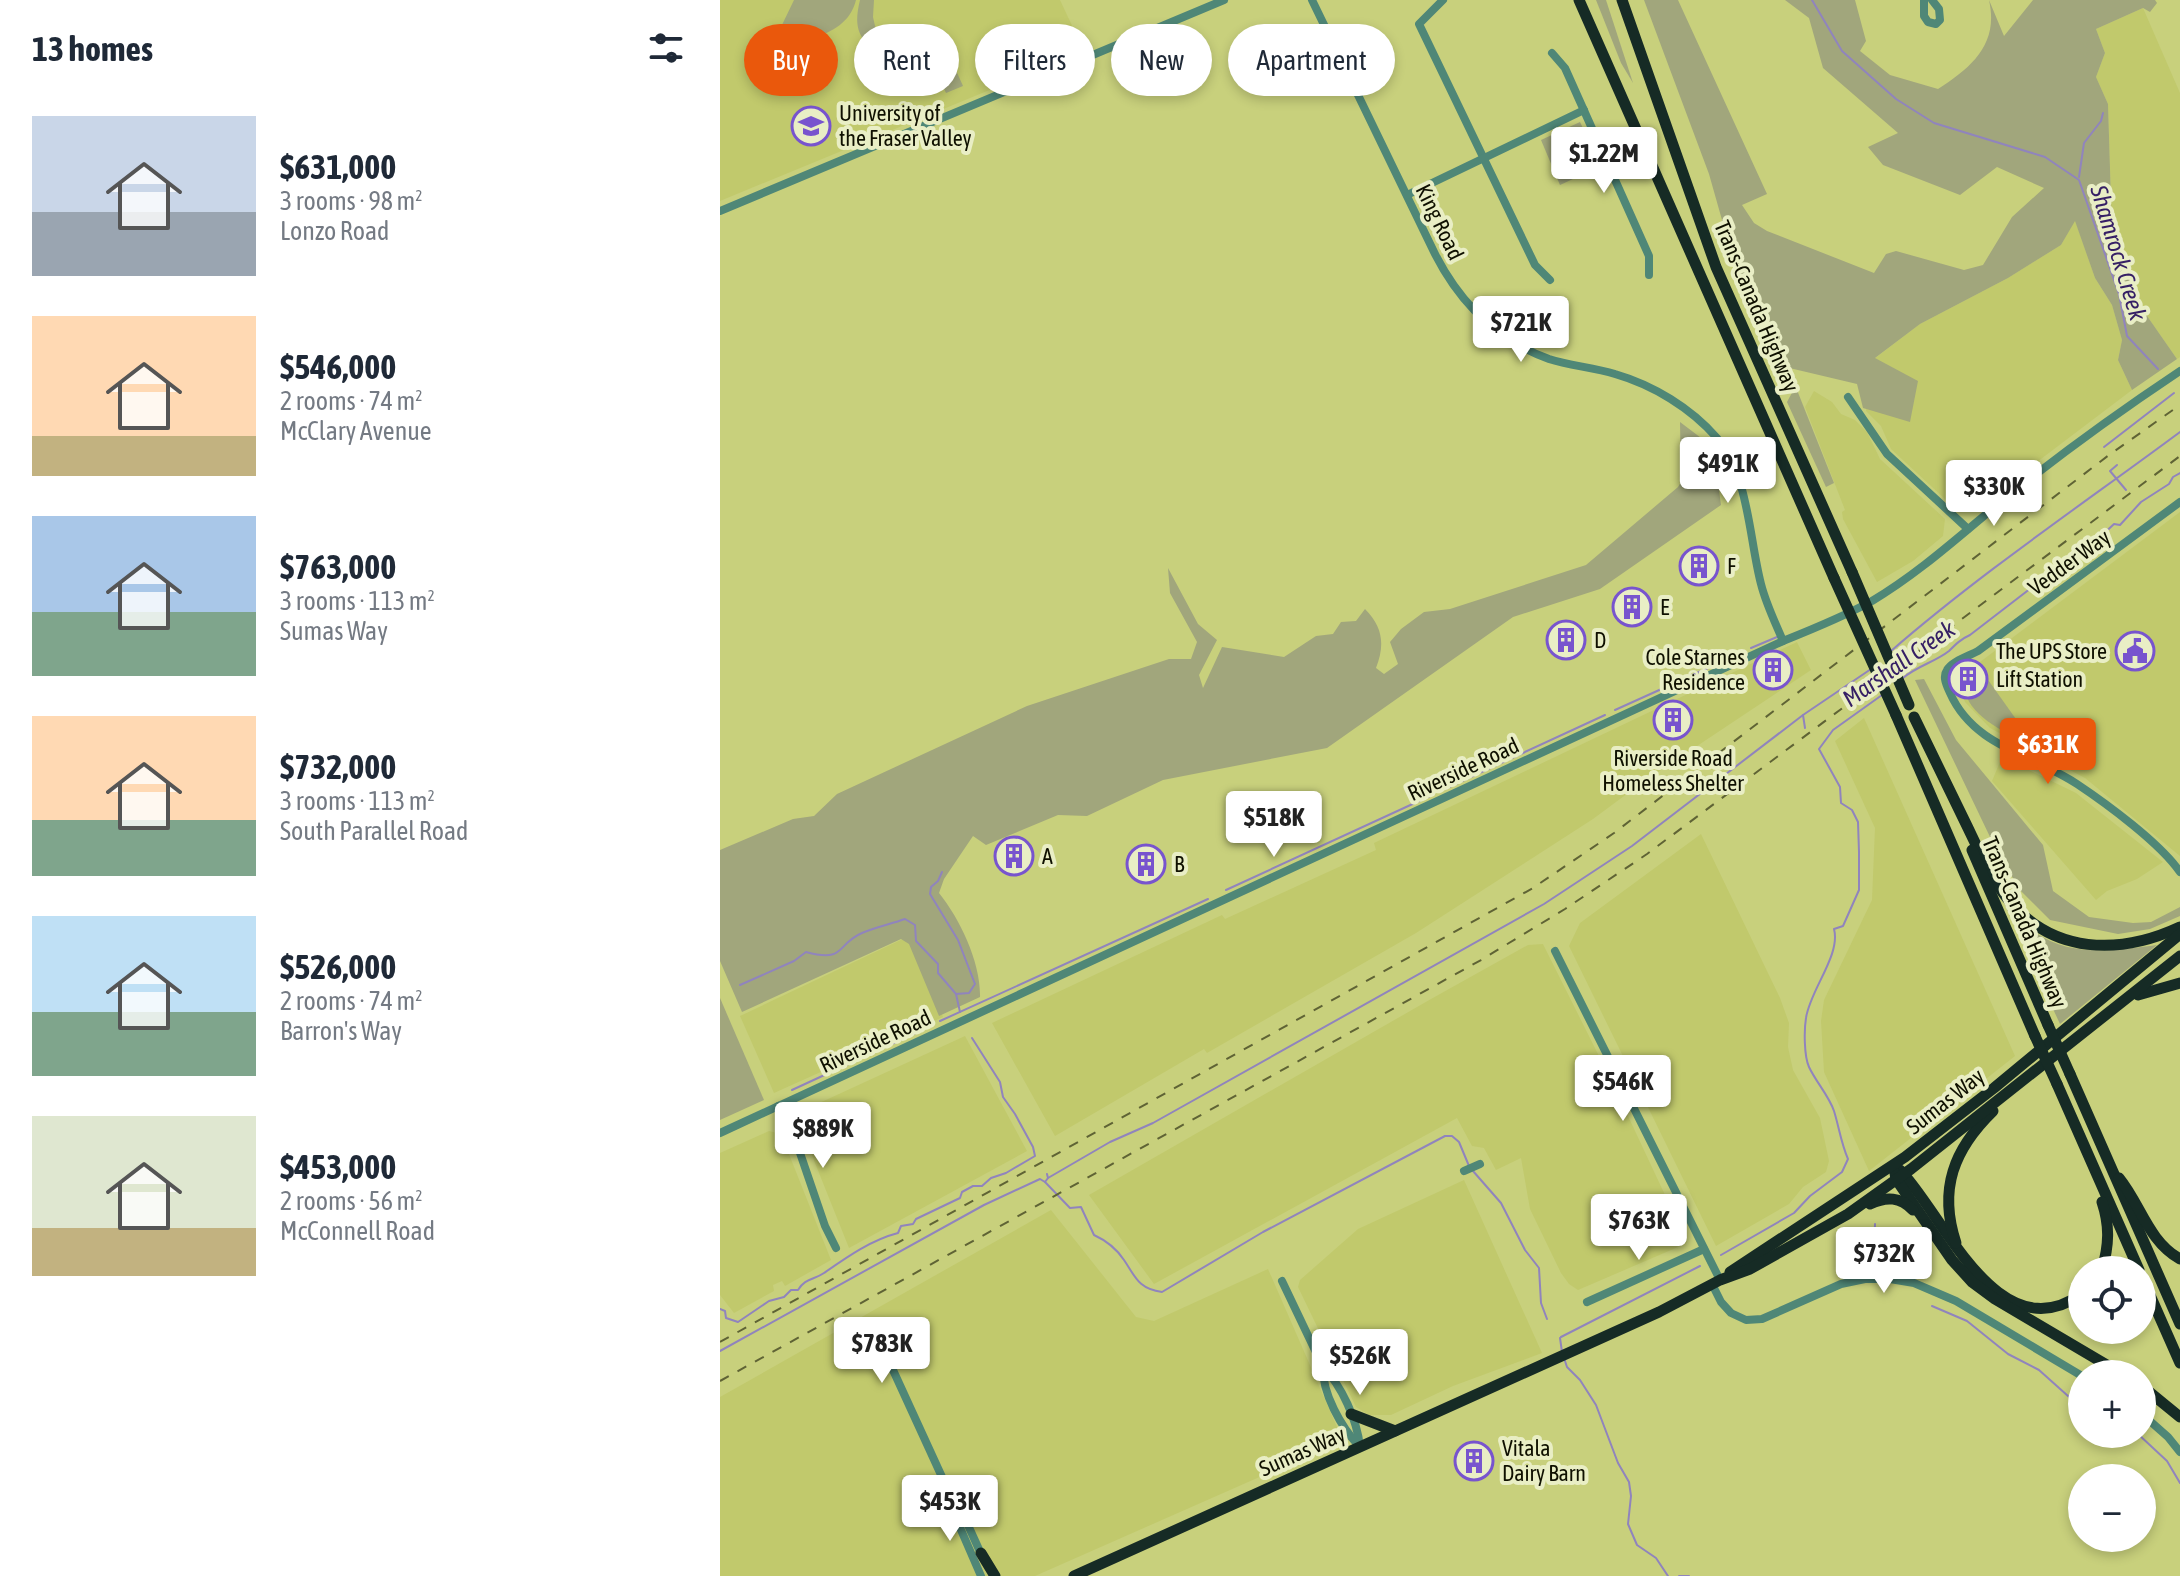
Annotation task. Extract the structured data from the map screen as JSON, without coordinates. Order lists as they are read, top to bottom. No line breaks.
{"streets":{"highway":["Trans-Canada Highway","Sumas Way"],"street":["King Road","Vedder Way","Riverside Road"]},"crossings":[["King Road","Riverside Road"]],"water":["Shamrock Creek","Marshall Creek"],"places":{"school or university":["University of the Fraser Valley"],"building":["F","E","D","Cole Starnes Residence","Lift Station","Riverside Road Homeless Shelter","A","B","Vitala Dairy Barn"],"public building":["The UPS Store"]},"page":{"heading":"13 homes","chip":["Buy","Rent","Filters","New","Apartment"],"list":[{"name":"$631,000","note":"3 rooms · 98 m² · Lonzo Road"},{"name":"$546,000","note":"2 rooms · 74 m² · McClary Avenue"},{"name":"$763,000","note":"3 rooms · 113 m² · Sumas Way"},{"name":"$732,000","note":"3 rooms · 113 m² · South Parallel Road"},{"name":"$526,000","note":"2 rooms · 74 m² · Barron's Way"},{"name":"$453,000","note":"2 rooms · 56 m² · McConnell Road"}],"price":["$1.22M","$721K","$491K","$330K","$631K","$518K","$546K","$889K","$763K","$732K","$783K","$526K","$453K"],"map_buttons":["+","−"]}}
